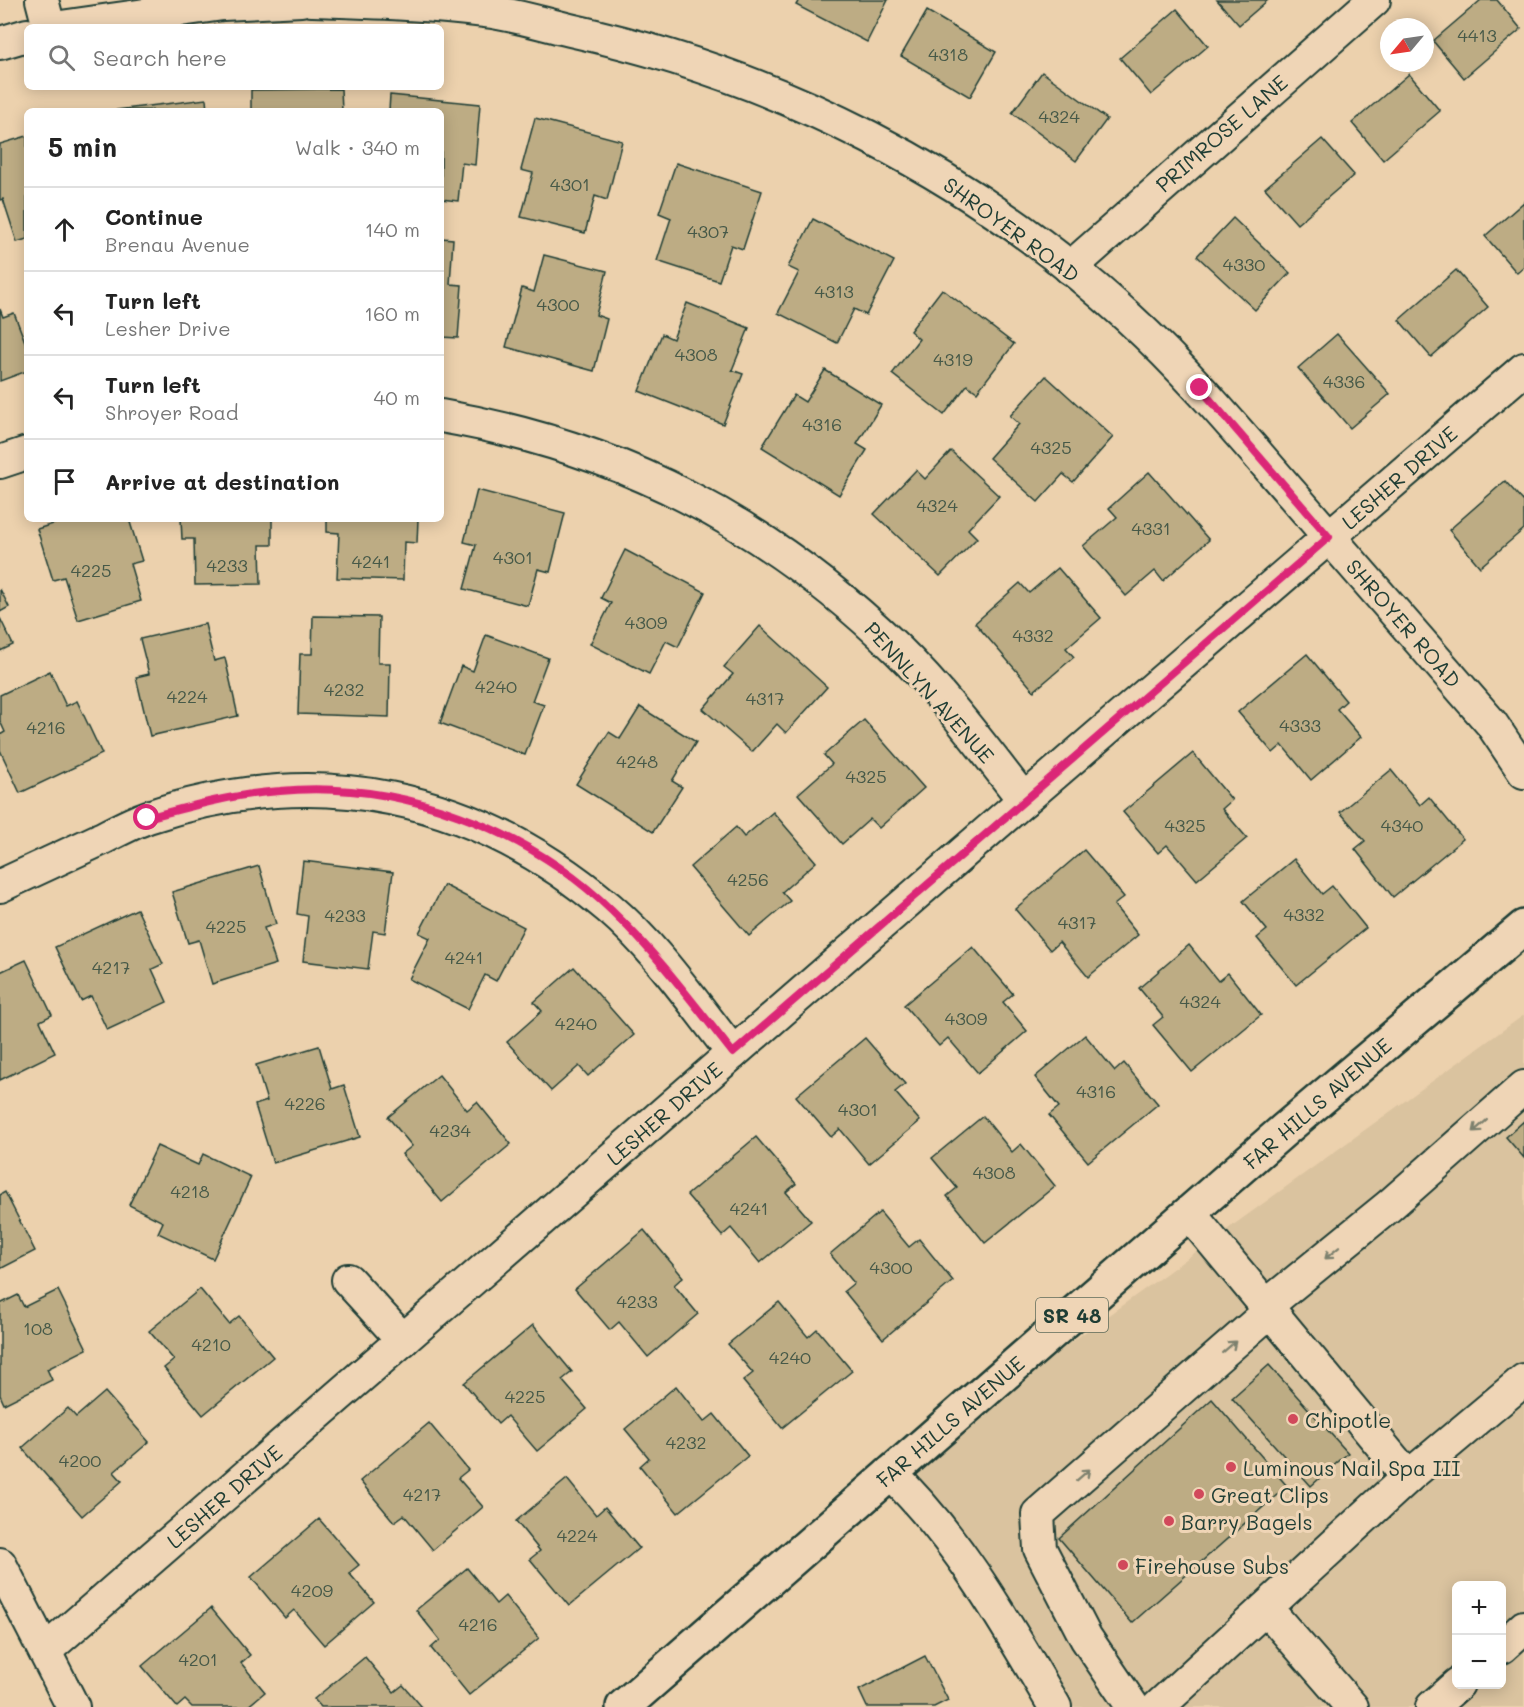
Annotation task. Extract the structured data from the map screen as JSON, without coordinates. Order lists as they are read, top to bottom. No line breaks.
{"streets":{"main road":["FAR HILLS AVENUE","SR 48"],"street":["PRIMROSE LANE","SHROYER ROAD","LESHER DRIVE","PENNLYN AVENUE"]},"crossings":[["PRIMROSE LANE","SHROYER ROAD"],["SHROYER ROAD","LESHER DRIVE"],["LESHER DRIVE","PENNLYN AVENUE"]],"places":["Chipotle","Luminous Nail Spa III","Great Clips","Barry Bagels","Firehouse Subs"],"house_numbers":["4413","4318","4324","4301","4307","4330","4313","4300","4308","4319","4336","4316","4325","4324","4331","4301","4241","4233","4225","4309","4332","4240","4232","4224","4317","4333","4216","4248","4325","4325","4340","4256","4332","4233","4317","4225","4241","4217","4324","4309","4240","4316","4226","4301","4234","4308","4218","4241","4300","4233","108","4210","4240","4225","4232","4200","4217","4224","4209","4216","4201"],"north":"bottom left","page":{"search":"Search here","heading":["5 min","Walk · 340 m"],"list":[["Continue","Brenau Avenue","140 m"],["Turn left","Lesher Drive","160 m"],["Turn left","Shroyer Road","40 m"],"Arrive at destination"],"map_buttons":["+","−"]}}
